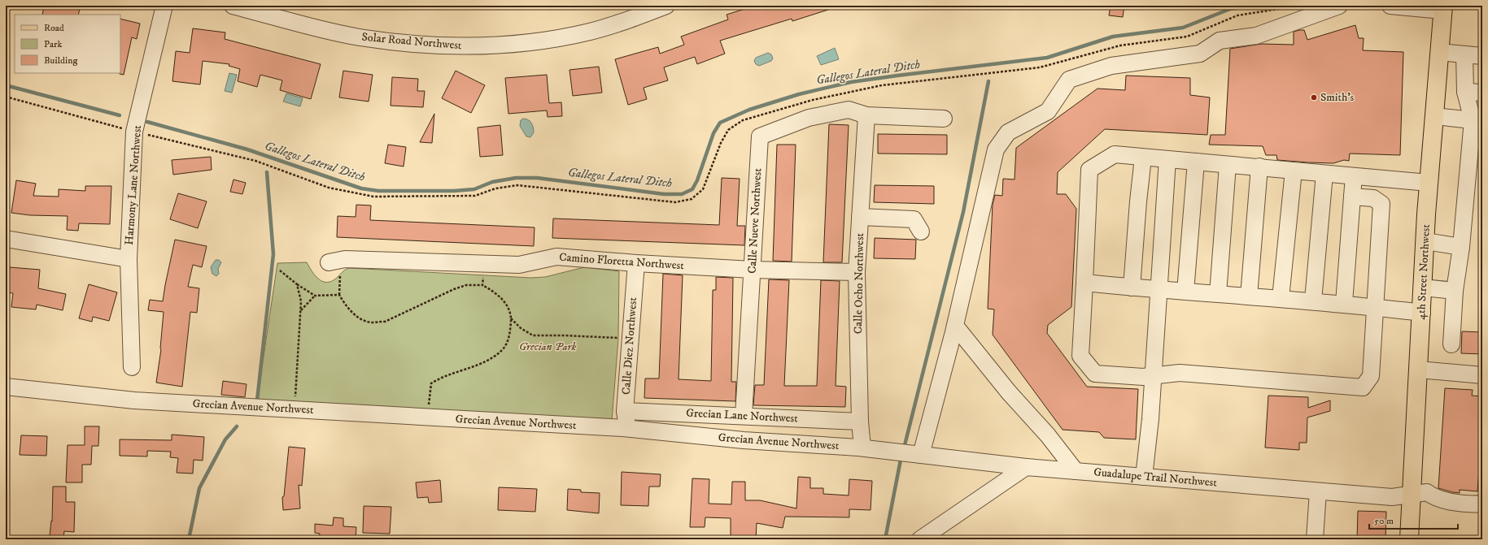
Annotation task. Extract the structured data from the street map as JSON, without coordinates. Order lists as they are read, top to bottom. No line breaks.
{"streets":{"main road":["4th Street Northwest"],"street":["Solar Road Northwest","Harmony Lane Northwest","Calle Nueve Northwest","Camino Floretta Northwest","Calle Ocho Northwest","Calle Diez Northwest","Grecian Avenue Northwest","Grecian Lane Northwest","Guadalupe Trail Northwest"]},"crossings":[["Calle Nueve Northwest","Camino Floretta Northwest"],["Calle Nueve Northwest","Calle Ocho Northwest"],["Calle Nueve Northwest","Grecian Lane Northwest"],["Camino Floretta Northwest","Calle Ocho Northwest"],["Camino Floretta Northwest","Calle Diez Northwest"],["4th Street Northwest","Guadalupe Trail Northwest"],["Calle Ocho Northwest","Grecian Avenue Northwest"],["Calle Ocho Northwest","Grecian Lane Northwest"],["Calle Diez Northwest","Grecian Avenue Northwest"],["Calle Diez Northwest","Grecian Lane Northwest"],["Grecian Avenue Northwest","Guadalupe Trail Northwest"]],"water":["Gallegos Lateral Ditch"],"parks":["Grecian Park"],"places":["Smith's"],"legend":["Road","Park","Building"],"scale_bar":"50 m"}
